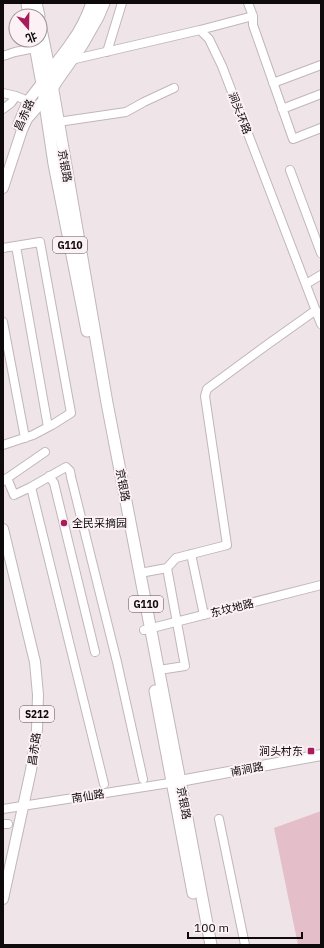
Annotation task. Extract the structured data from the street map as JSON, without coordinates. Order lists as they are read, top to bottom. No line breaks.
{"streets":{"highway":["京银路","G110"],"main road":["昌赤路","S212","南涧路"],"street":["涧头环路","东坟地路","南仙路"]},"crossings":[["昌赤路","京银路"],["昌赤路","南仙路"],["京银路","东坟地路"],["京银路","南涧路"],["京银路","南仙路"],["南涧路","南仙路"]],"places":{"other":["全民采摘园"],"transit":["涧头村东"]},"scale_bar":"100 m","north":"bottom"}
